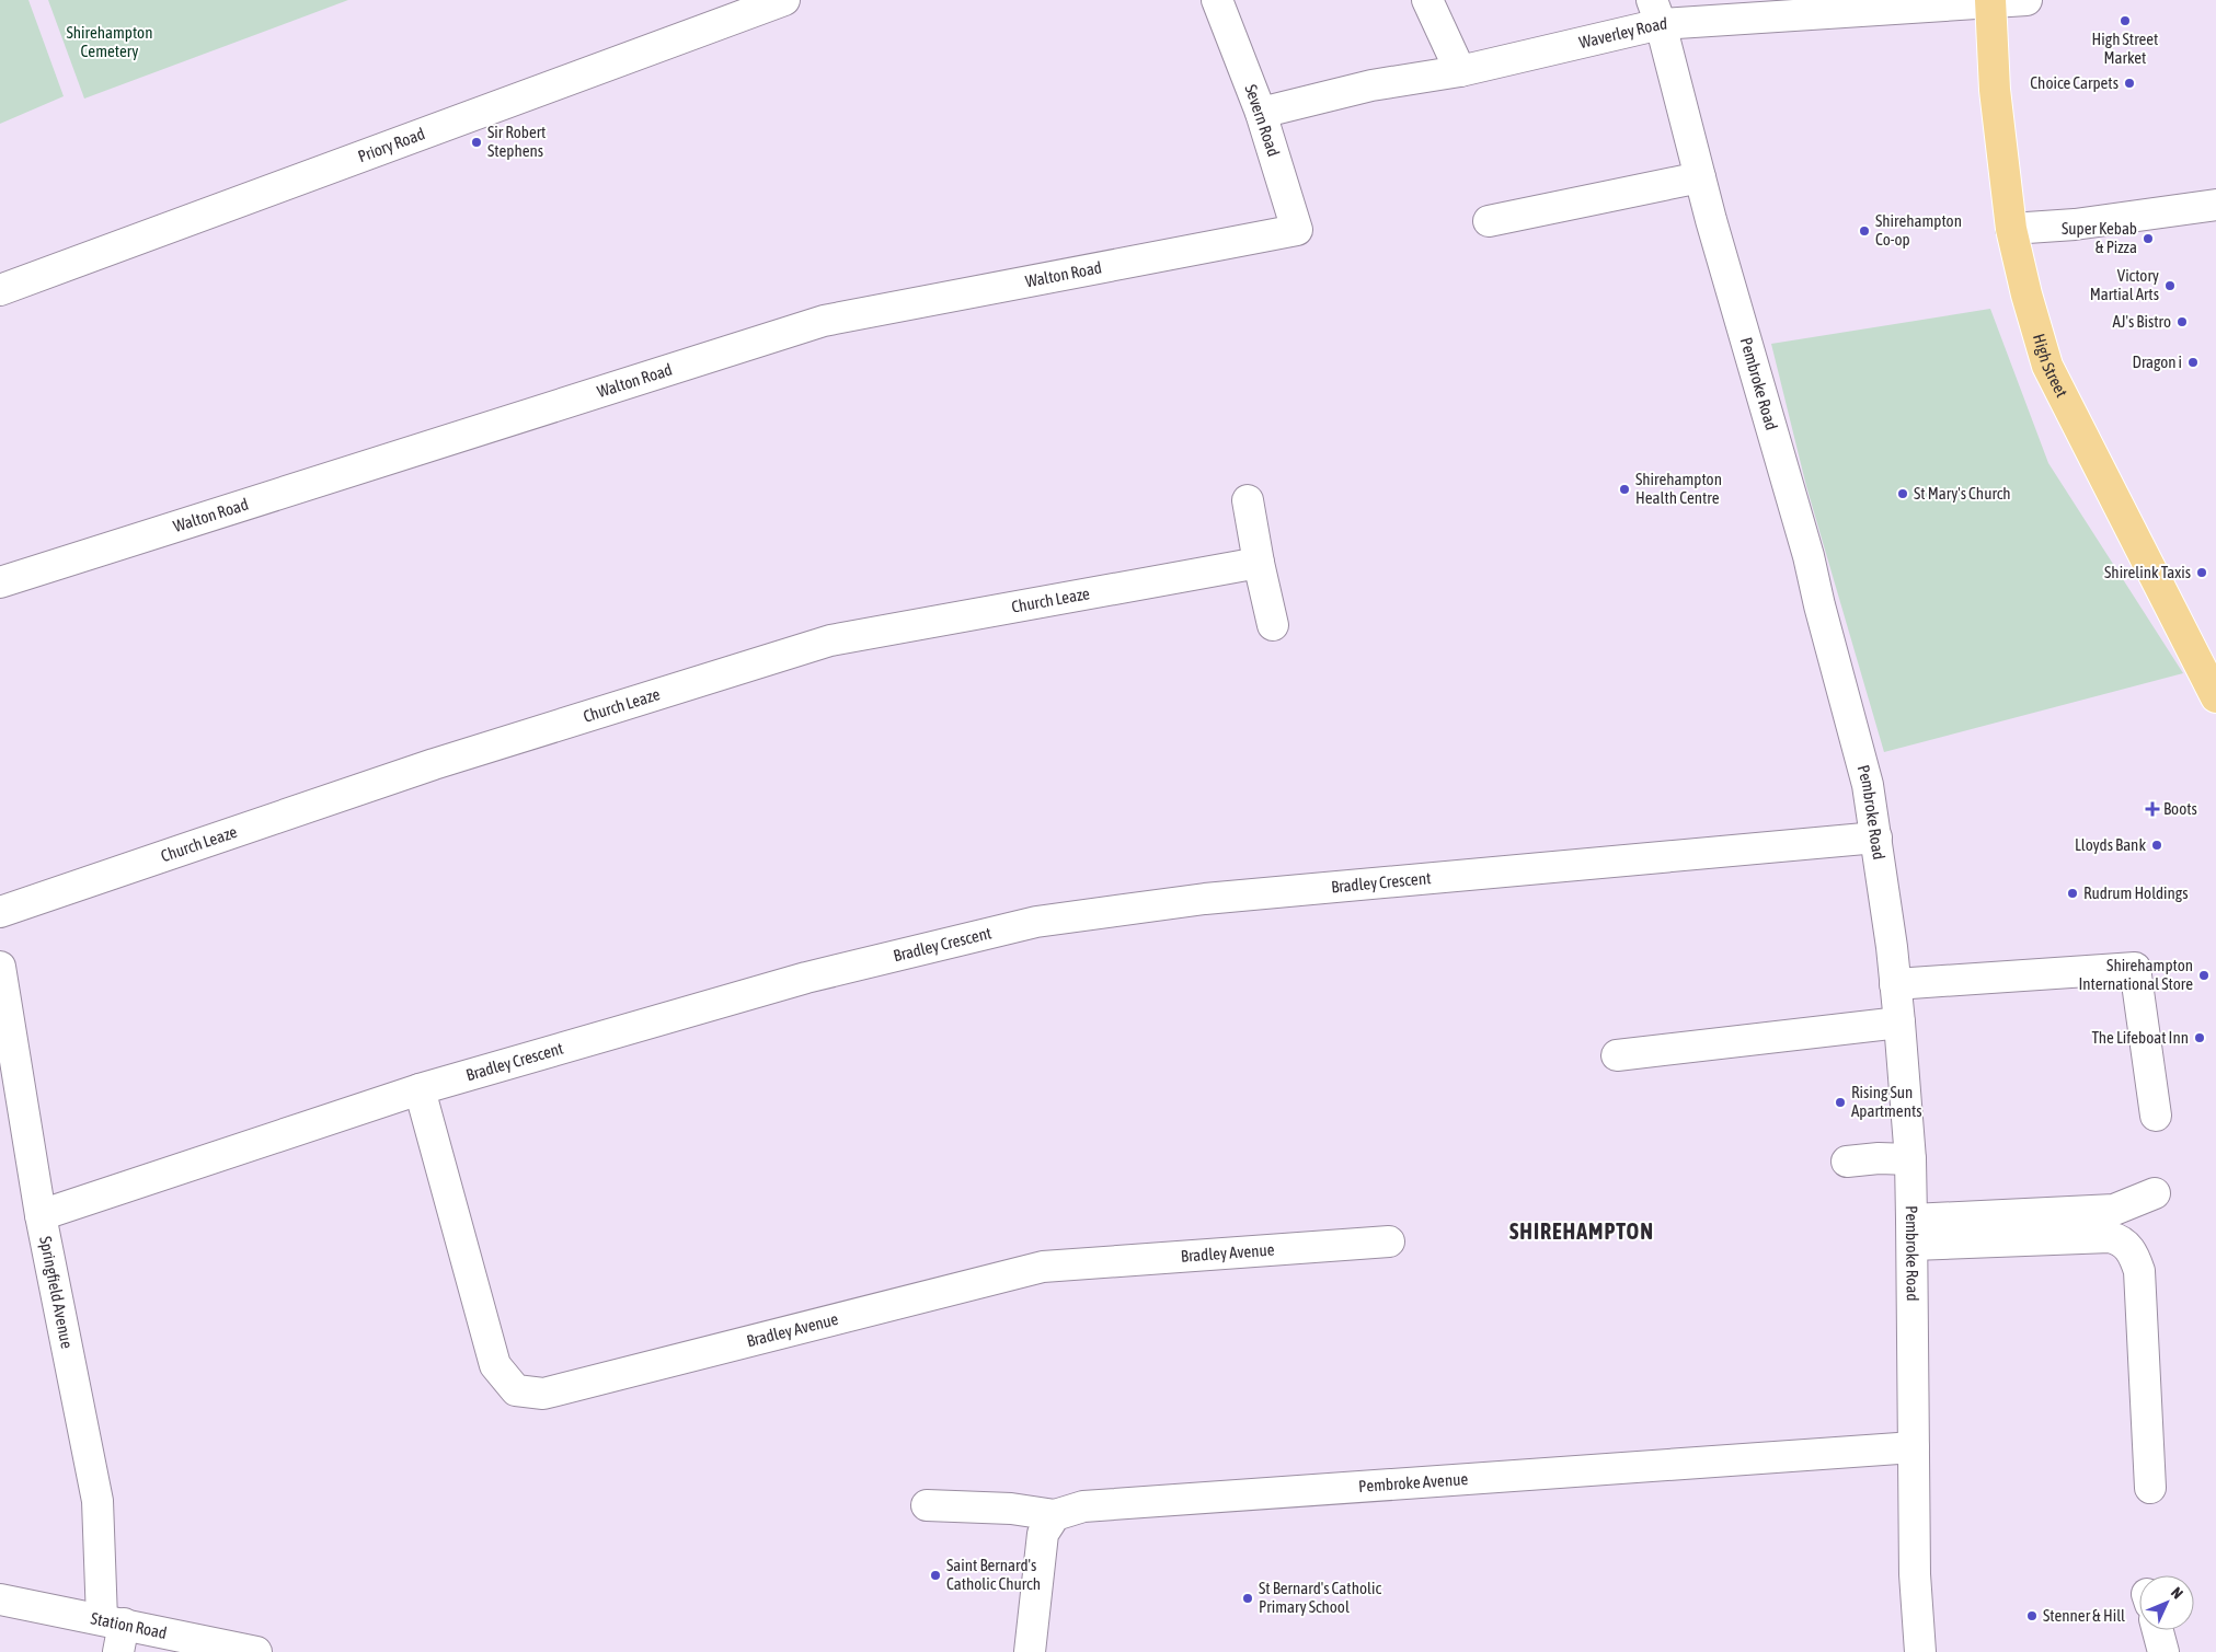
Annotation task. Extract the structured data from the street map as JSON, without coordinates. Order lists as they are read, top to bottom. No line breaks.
{"streets":{"main road":["High Street"],"street":["Waverley Road","Severn Road","Priory Road","Walton Road","Pembroke Road","Church Leaze","Bradley Crescent","Bradley Avenue","Springfield Avenue","Pembroke Avenue","Station Road"]},"crossings":[["Waverley Road","Severn Road"],["Waverley Road","High Street"],["Waverley Road","Pembroke Road"],["Severn Road","Walton Road"],["Pembroke Road","Bradley Crescent"],["Pembroke Road","Pembroke Avenue"],["Bradley Crescent","Bradley Avenue"],["Bradley Crescent","Springfield Avenue"],["Springfield Avenue","Station Road"]],"districts":["SHIREHAMPTON"],"parks":["Shirehampton Cemetery"],"places":{"other":["High Street Market","Choice Carpets","Sir Robert Stephens","Shirehampton Co-op","Super Kebab & Pizza","Victory Martial Arts","AJ's Bistro","Dragon i","Shirehampton Health Centre","St Mary's Church","Shirelink Taxis","Lloyds Bank","Rudrum Holdings","Shirehampton International Store","The Lifeboat Inn","Rising Sun Apartments","Saint Bernard's Catholic Church","St Bernard's Catholic Primary School","Stenner & Hill"],"health":["Boots"]},"north":"top right"}
